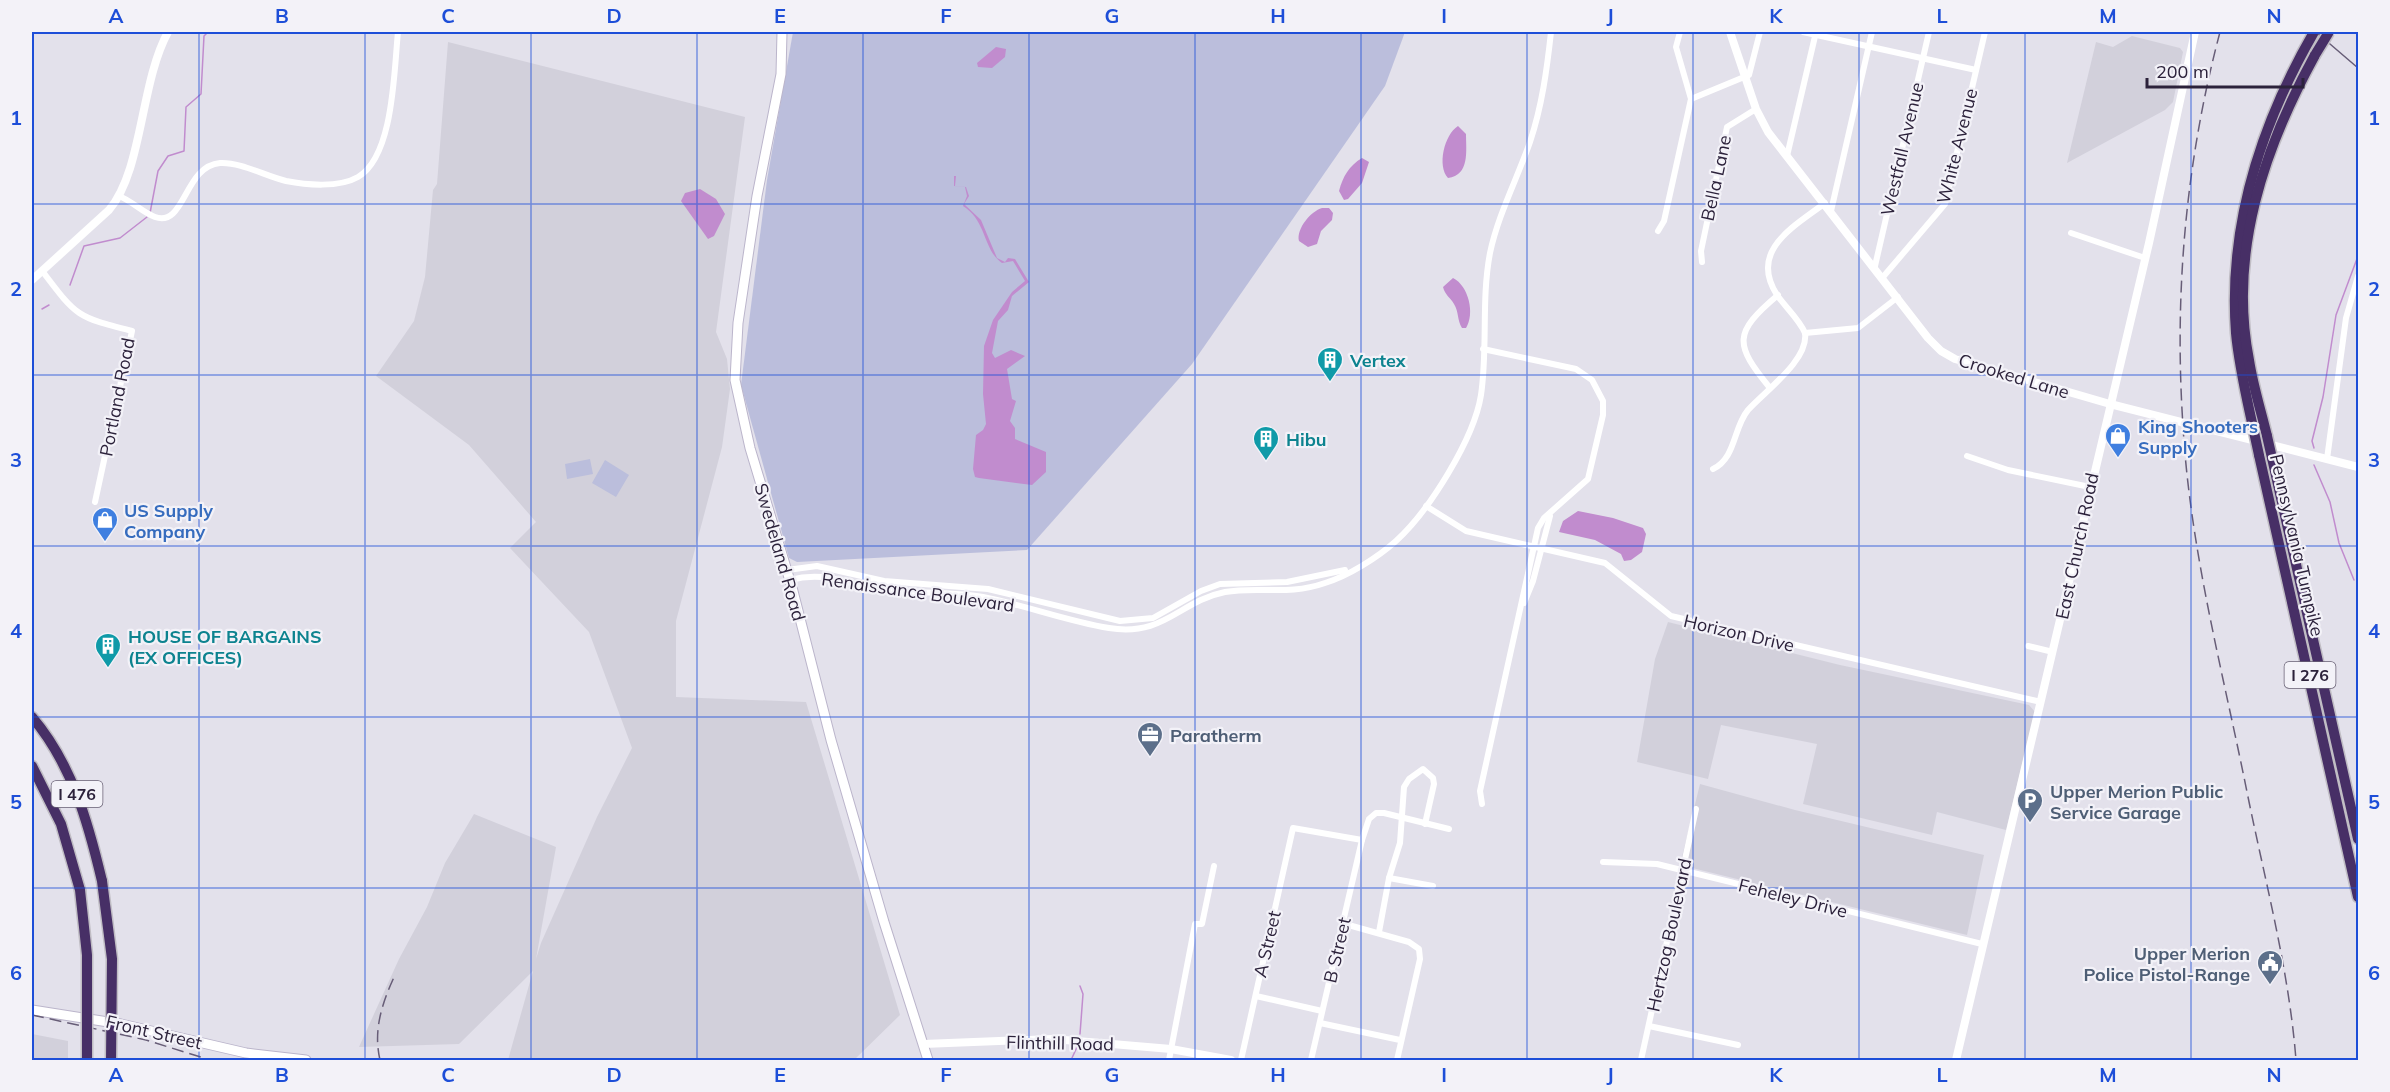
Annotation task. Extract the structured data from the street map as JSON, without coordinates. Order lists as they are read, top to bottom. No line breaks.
{"streets":{"highway":["Pennsylvania Turnpike","I 276","I 476"],"main road":["Swedeland Road","Front Street"],"street":["White Avenue","Westfall Avenue","Bella Lane","Crooked Lane","Portland Road","East Church Road","Renaissance Boulevard","Horizon Drive","Feheley Drive","Hertzog Boulevard","A Street","B Street","Flinthill Road"]},"crossings":[["White Avenue","Crooked Lane"],["Westfall Avenue","Crooked Lane"],["Bella Lane","Crooked Lane"],["Crooked Lane","East Church Road"],["East Church Road","Horizon Drive"],["East Church Road","Feheley Drive"],["Swedeland Road","Renaissance Boulevard"],["Swedeland Road","Flinthill Road"],["Renaissance Boulevard","Horizon Drive"],["Feheley Drive","Hertzog Boulevard"],["A Street","B Street"]],"places":{"building":["Vertex","Hibu","HOUSE OF BARGAINS (EX OFFICES)"],"shop":["King Shooters Supply","US Supply Company"],"office":["Paratherm"],"parking":["Upper Merion Public Service Garage"],"public building":["Upper Merion Police Pistol-Range"]},"scale_bar":"200 m","grid":{"columns":["A","B","C","D","E","F","G","H","I","J","K","L","M","N"],"rows":["1","2","3","4","5","6"]}}
